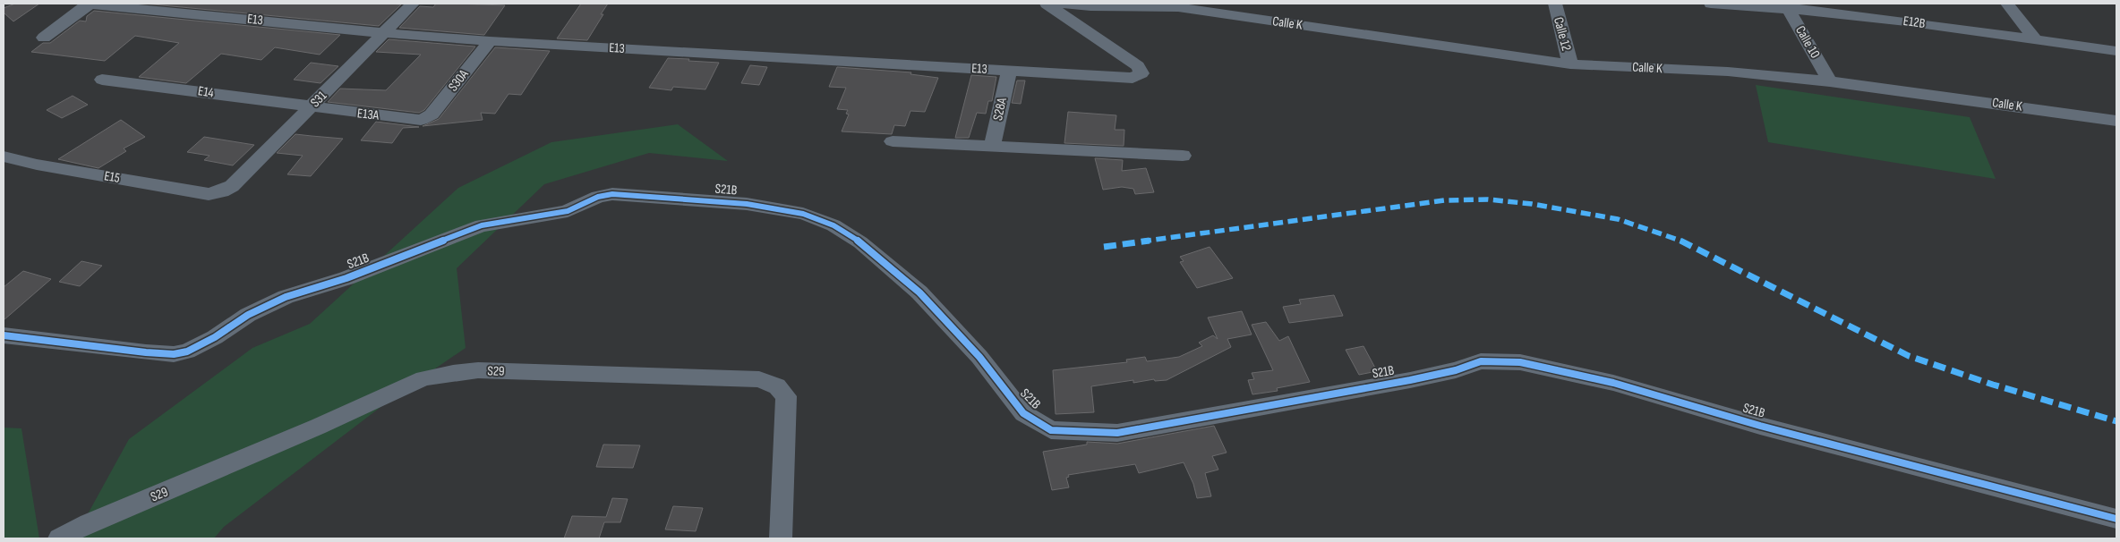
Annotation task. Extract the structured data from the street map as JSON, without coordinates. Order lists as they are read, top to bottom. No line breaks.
{"streets":{"street":["E13","E12B","Calle K","Calle 12","Calle 10","S30A","E14","S31","S28A","E13A","E15","S21B","S29"]},"crossings":[["E13","S30A"],["E13","S31"],["E13","S28A"],["E12B","Calle 10"],["Calle K","Calle 12"],["Calle K","Calle 10"],["S30A","E13A"],["E14","S31"],["E14","E13A"],["S31","E13A"],["S31","E15"]]}
